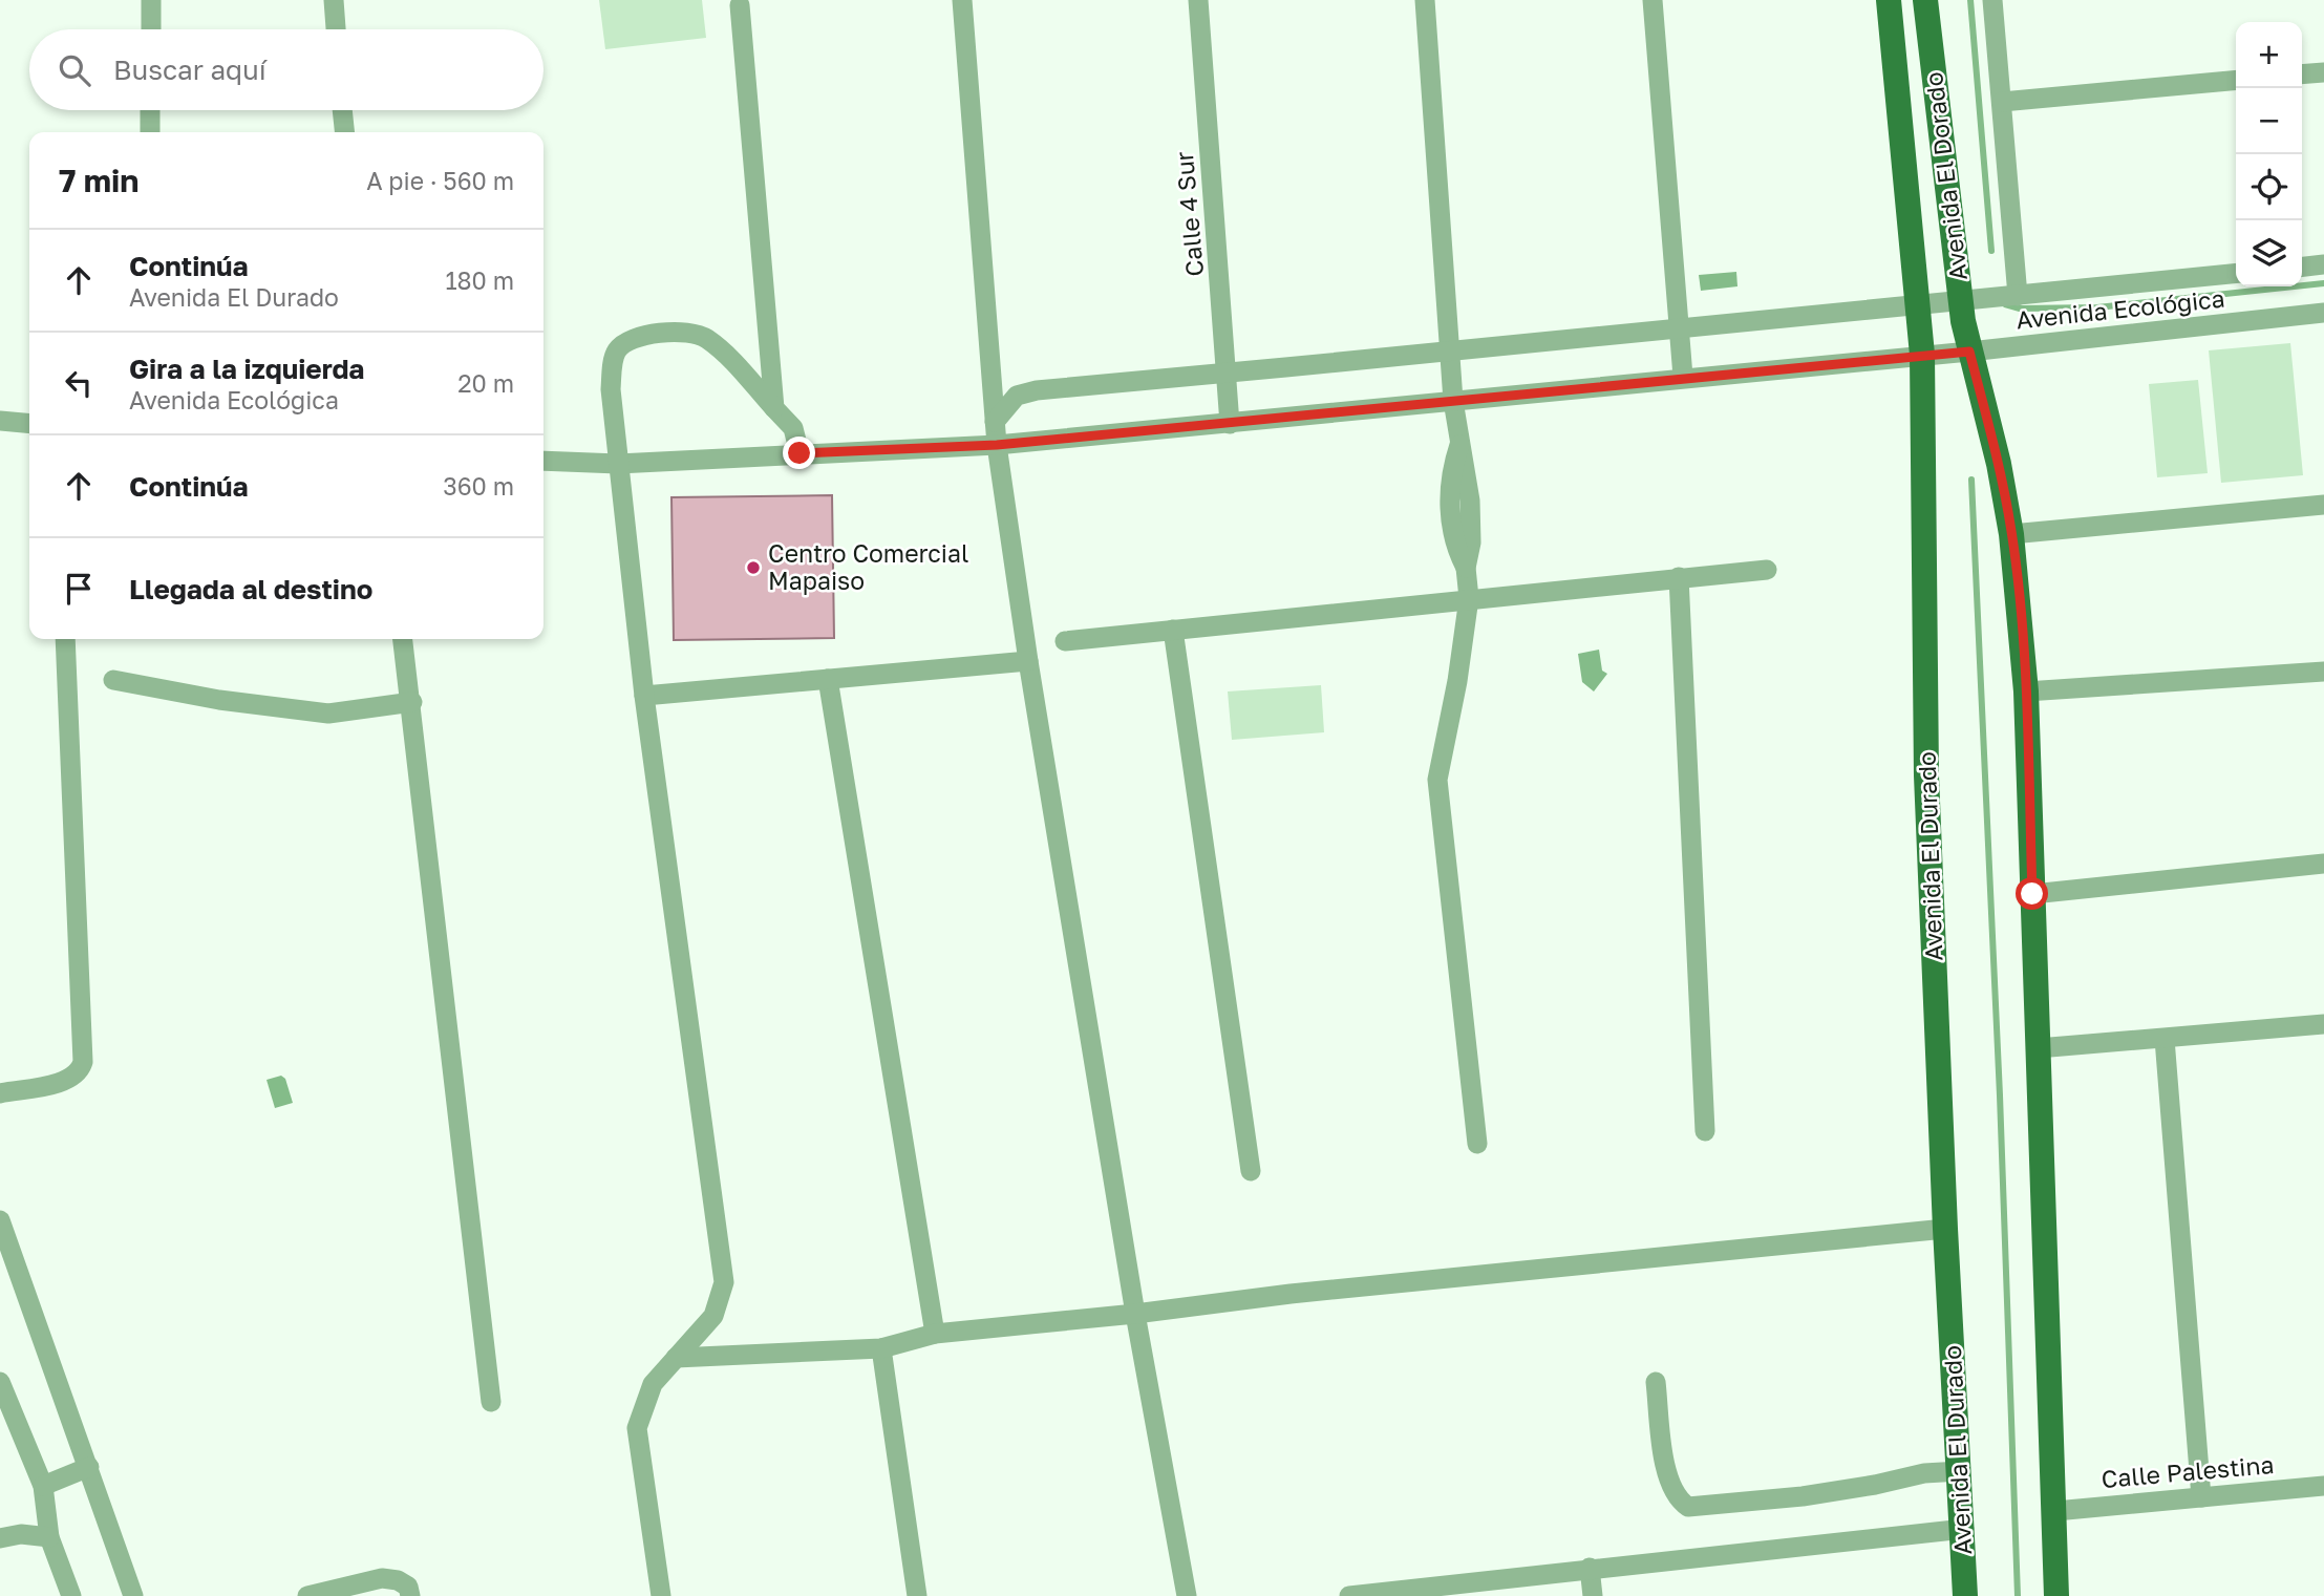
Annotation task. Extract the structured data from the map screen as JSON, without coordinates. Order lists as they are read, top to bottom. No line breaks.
{"streets":{"main road":["Avenida El Dorado","Avenida El Durado"],"street":["Calle 4 Sur","Avenida Ecológica","Calle Palestina"]},"crossings":[["Avenida El Dorado","Avenida Ecológica"],["Avenida El Dorado","Avenida El Durado"],["Calle 4 Sur","Avenida Ecológica"],["Avenida Ecológica","Avenida El Durado"]],"places":["Centro Comercial Mapaiso"],"page":{"map_buttons":["+","−"],"search":"Buscar aquí","heading":["7 min","A pie · 560 m"],"list":[["Continúa","Avenida El Durado","180 m"],["Gira a la izquierda","Avenida Ecológica","20 m"],["Continúa","360 m"],"Llegada al destino"]}}
